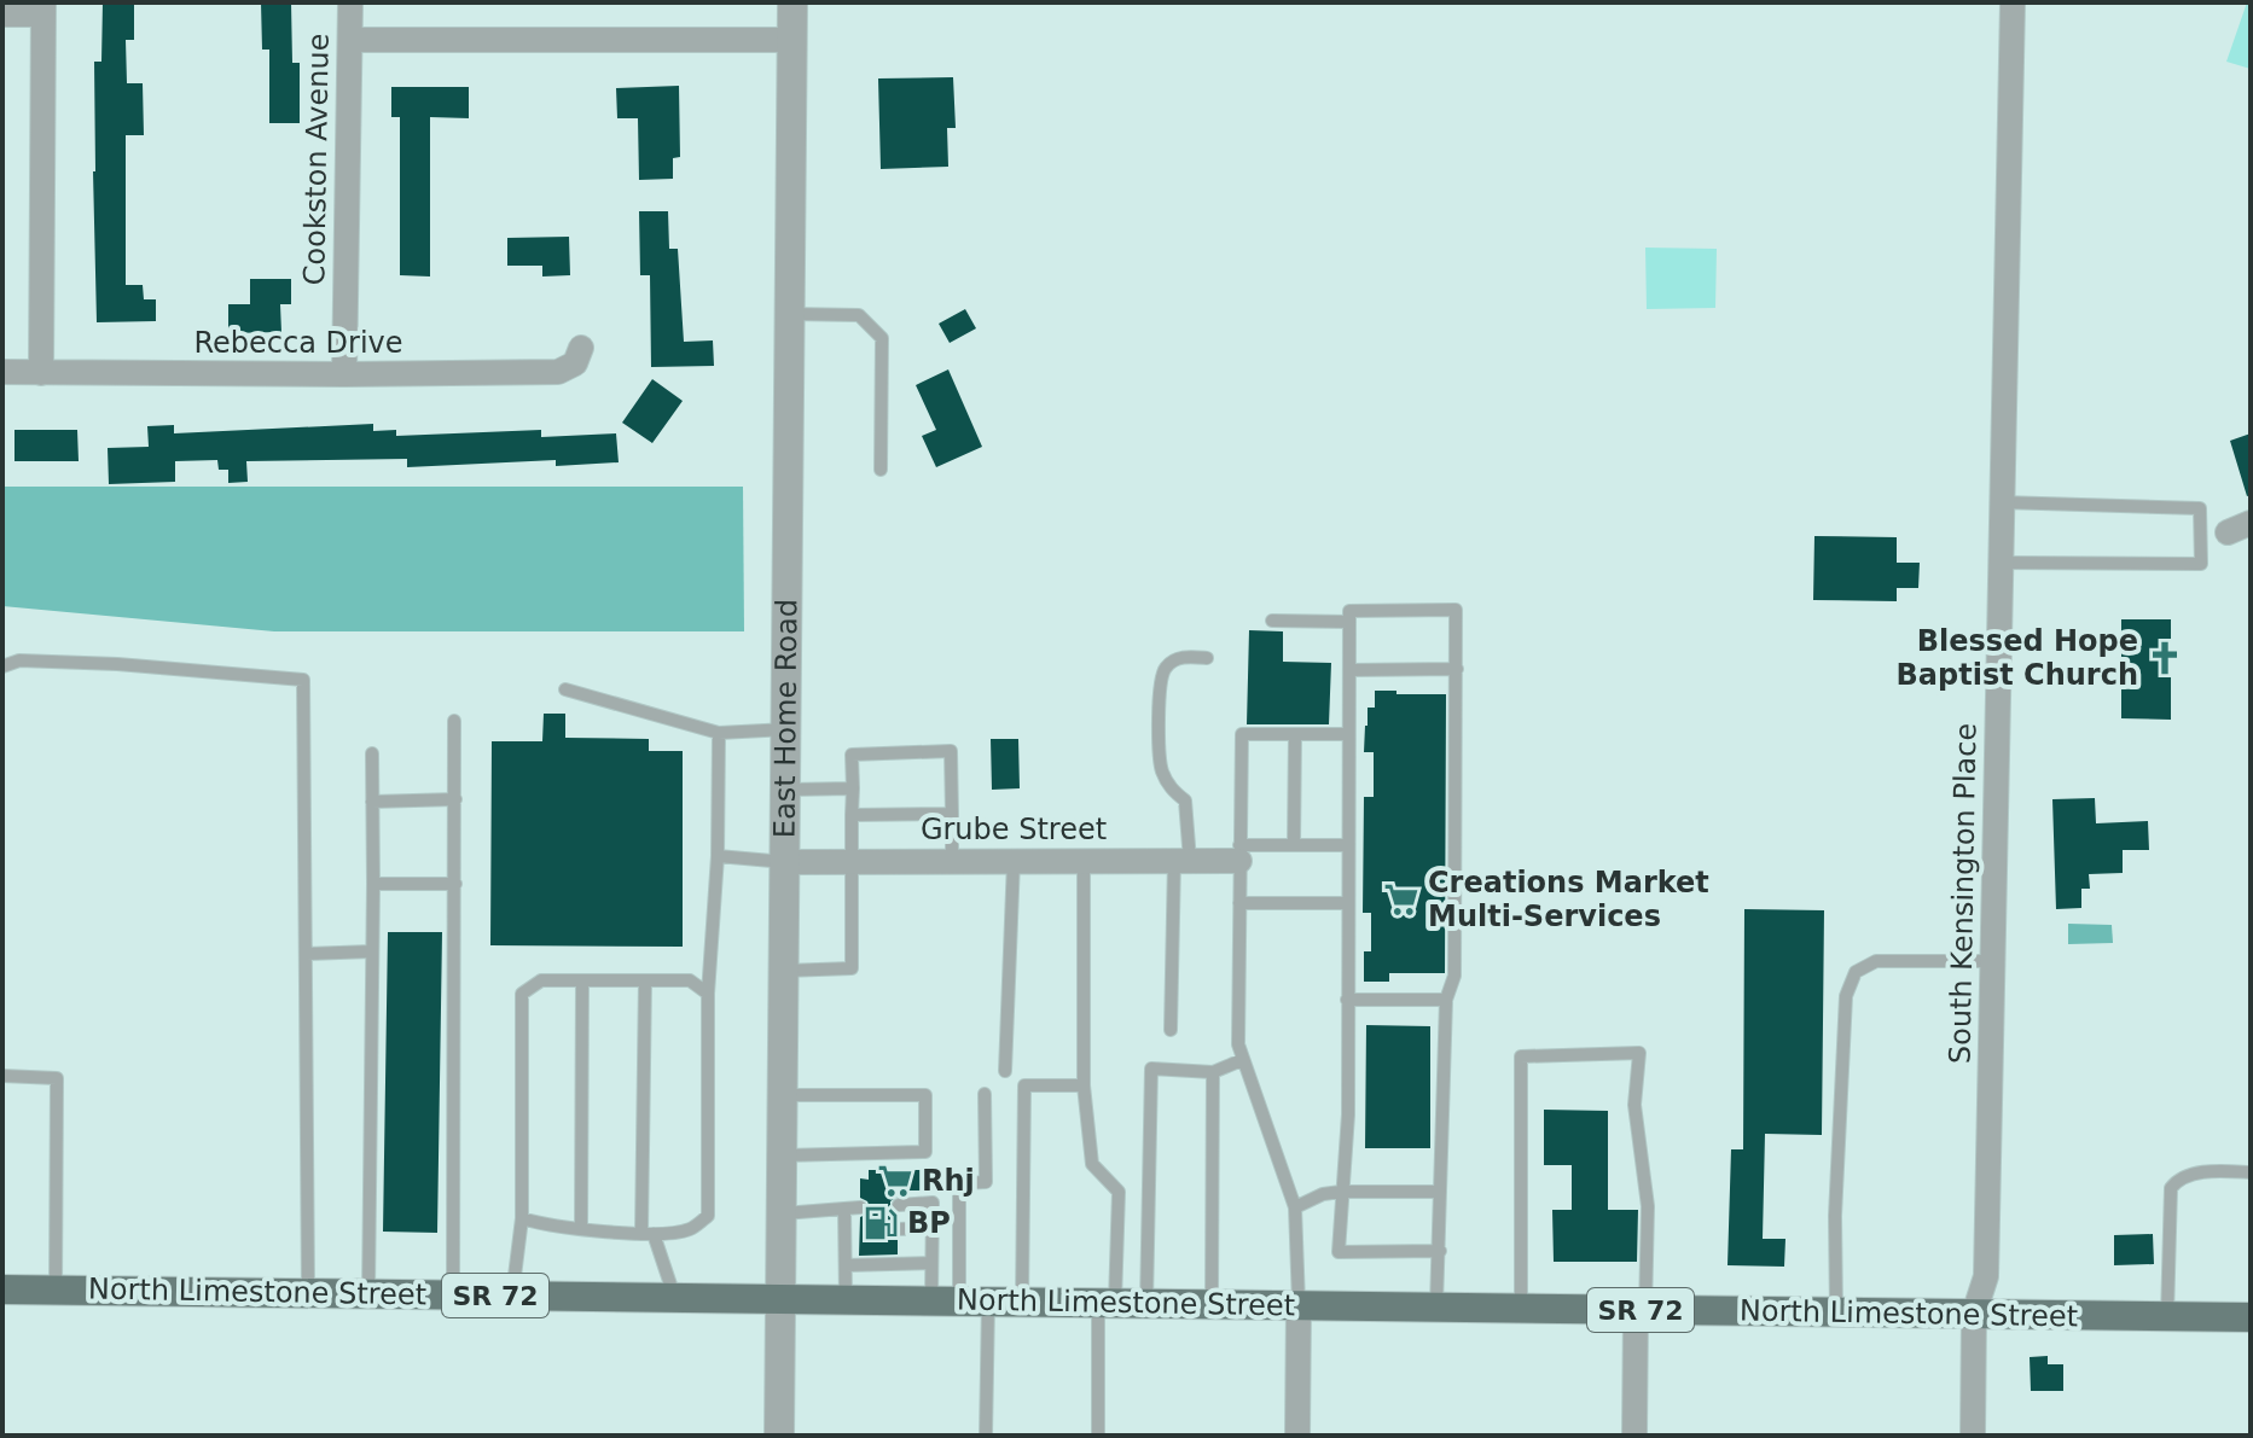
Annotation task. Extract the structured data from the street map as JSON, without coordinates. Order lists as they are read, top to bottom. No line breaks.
{"streets":{"main road":["North Limestone Street","SR 72"],"street":["Cookston Avenue","Rebecca Drive","East Home Road","Grube Street","South Kensington Place"]},"crossings":[["Cookston Avenue","Rebecca Drive"],["East Home Road","Grube Street"],["East Home Road","North Limestone Street"],["South Kensington Place","North Limestone Street"]],"places":{"church":["Blessed Hope Baptist Church"],"supermarket":["Creations Market Multi-Services","Rhj"],"fuel station":["BP"]}}
